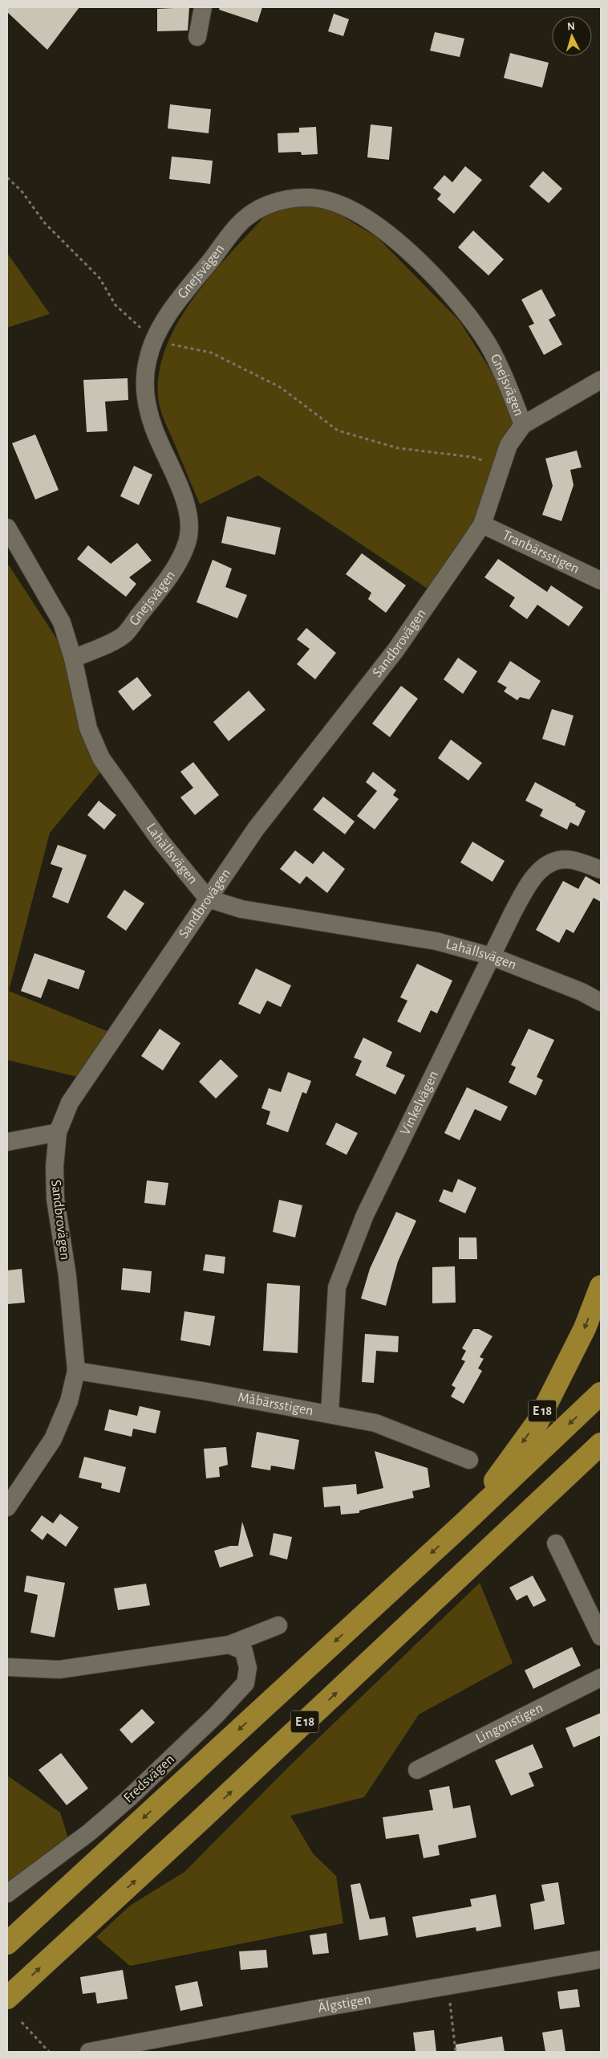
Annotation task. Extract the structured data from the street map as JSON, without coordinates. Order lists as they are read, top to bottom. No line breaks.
{"streets":{"highway":["E 18"],"street":["Gnejsvägen","Tranbärsstigen","Sandbrovägen","Lahällsvägen","Vinkelvägen","Måbärsstigen","Lingonstigen","Fredsvägen","Älgstigen"]},"crossings":[["Gnejsvägen","Sandbrovägen"],["Gnejsvägen","Lahällsvägen"],["Tranbärsstigen","Sandbrovägen"],["Sandbrovägen","Lahällsvägen"],["Sandbrovägen","Måbärsstigen"],["Lahällsvägen","Vinkelvägen"],["Vinkelvägen","Måbärsstigen"]],"north":"top"}
